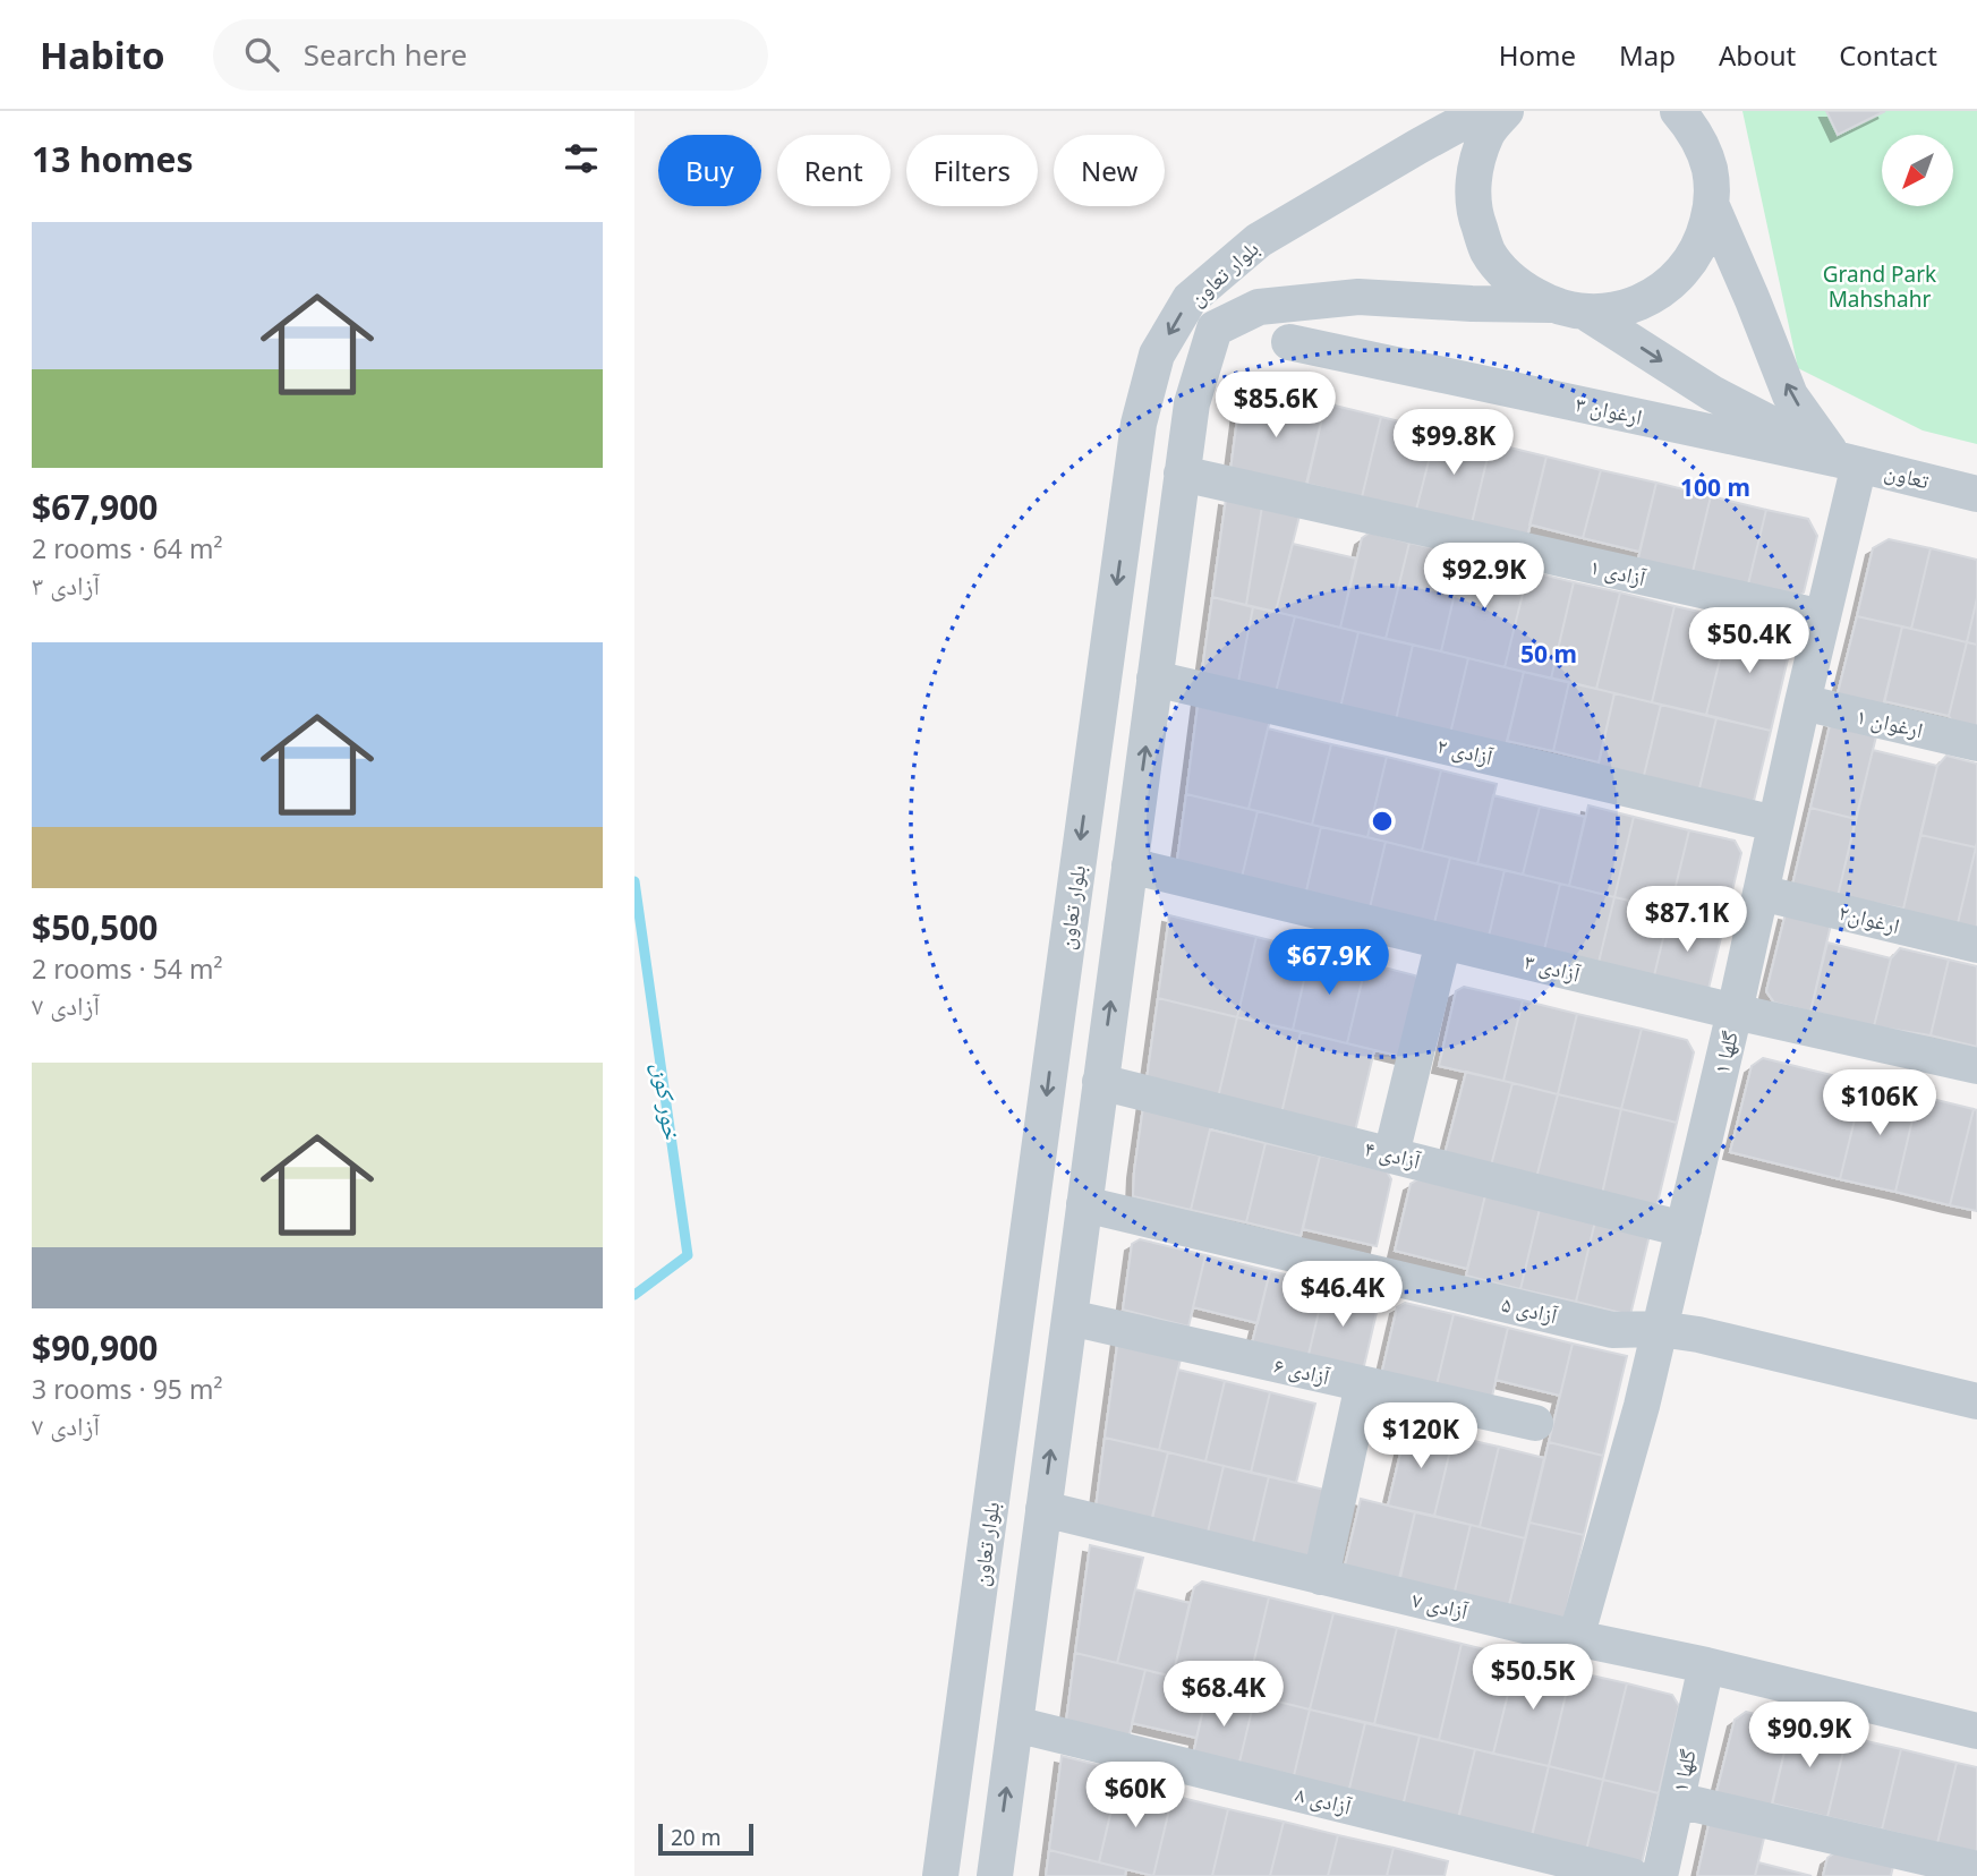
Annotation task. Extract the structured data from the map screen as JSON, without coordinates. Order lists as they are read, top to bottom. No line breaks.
{"streets":{"street":["بلوار تعاون","ارغوان ۳","تعاون","آزادی ۱","ارغوان ۱","آزادی ۲","ارغوان۲","آزادی ۳","گلها ۱","آزادی ۴","آزادی ۵","آزادی ۶","آزادی ۷","آزادی ۸"]},"crossings":[["بلوار تعاون","آزادی ۱"],["بلوار تعاون","آزادی ۲"],["بلوار تعاون","آزادی ۳"],["بلوار تعاون","آزادی ۴"],["بلوار تعاون","آزادی ۵"],["بلوار تعاون","آزادی ۶"],["بلوار تعاون","آزادی ۷"],["بلوار تعاون","آزادی ۸"],["ارغوان ۳","تعاون"],["ارغوان ۳","گلها ۱"],["تعاون","گلها ۱"],["آزادی ۱","گلها ۱"],["ارغوان ۱","گلها ۱"],["آزادی ۲","گلها ۱"],["ارغوان۲","گلها ۱"],["آزادی ۳","گلها ۱"],["گلها ۱","آزادی ۴"],["گلها ۱","آزادی ۵"],["گلها ۱","آزادی ۷"]],"water":["خور کون"],"parks":["Grand Park Mahshahr"],"scale_bar":"20 m","north":"bottom left","page":{"header":"Habito","search":"Search here","nav":["Home","Map","About","Contact"],"heading":"13 homes","chip":["Buy","Rent","Filters","New"],"list":[{"name":"$67,900","note":"2 rooms · 64 m² · آزادی ۳"},{"name":"$50,500","note":"2 rooms · 54 m² · آزادی ۷"},{"name":"$90,900","note":"3 rooms · 95 m² · آزادی ۷"}],"price":["$85.6K","$99.8K","$92.9K","$50.4K","$87.1K","$67.9K","$106K","$46.4K","$120K","$50.5K","$68.4K","$90.9K","$60K"],"scale":"20 m"},"rings":["100 m","50 m"]}
